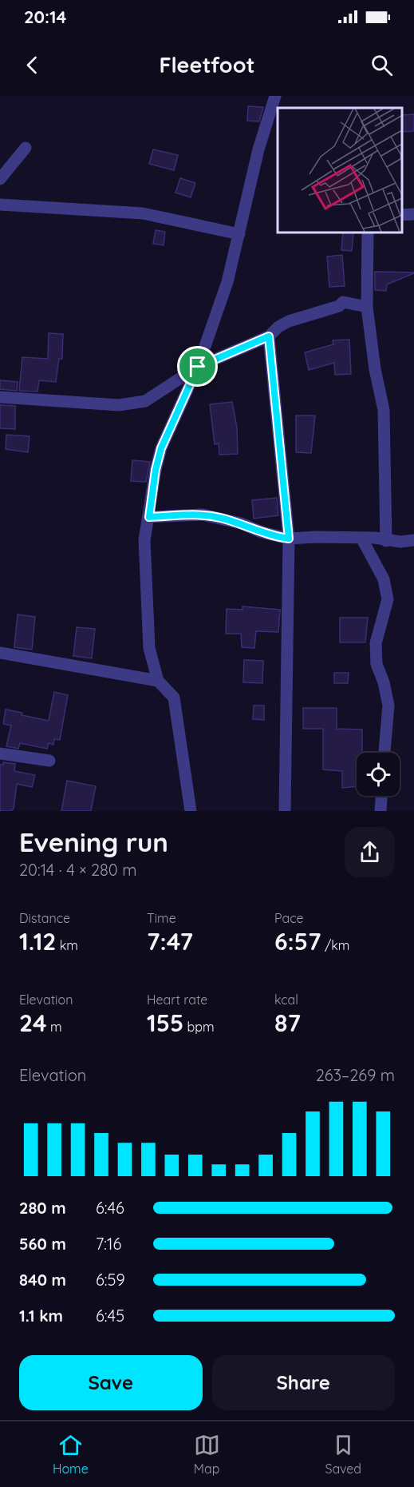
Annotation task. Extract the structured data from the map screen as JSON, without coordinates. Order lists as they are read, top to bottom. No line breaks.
{"page":{"status":"20:14","header":"Fleetfoot","heading":["Evening run","20:14 · 4 × 280 m"],"stats":[["Distance","1.12 km"],["Time","7:47"],["Pace","6:57 /km"],["Elevation","24 m"],["Heart rate","155 bpm"],["kcal","87"]],"chart":["Elevation","263–269 m"],"list":[{"name":"280 m","note":"6:46"},{"name":"560 m","note":"7:16"},{"name":"840 m","note":"6:59"},{"name":"1.1 km","note":"6:45"}],"buttons":["Save","Share"],"tabs":["Home","Map","Saved"]}}
